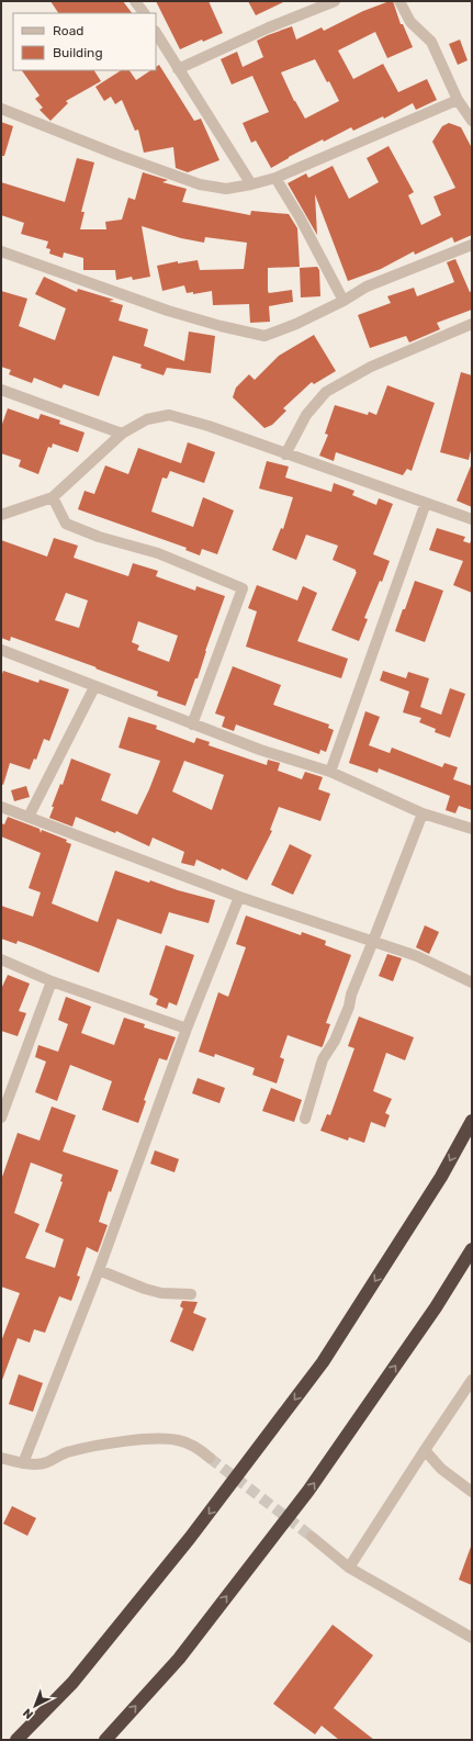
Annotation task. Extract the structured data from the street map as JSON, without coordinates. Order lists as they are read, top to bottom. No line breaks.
{"legend":["Road","Building"],"north":"bottom left"}
